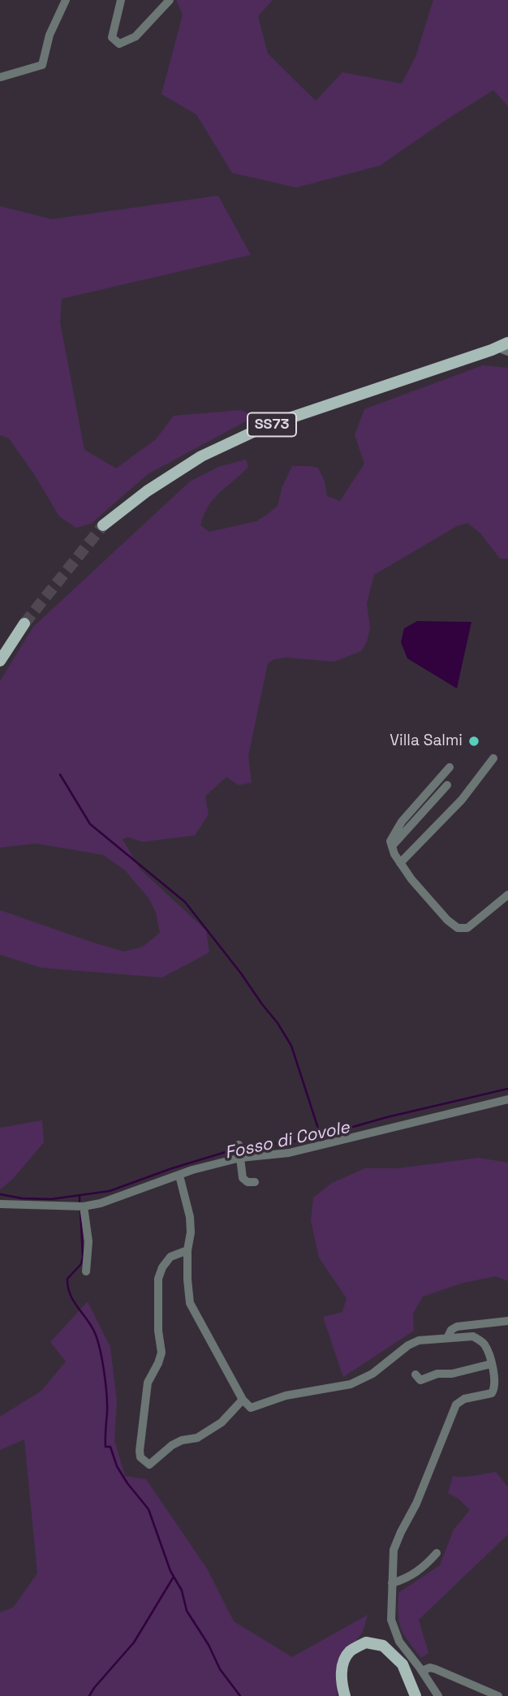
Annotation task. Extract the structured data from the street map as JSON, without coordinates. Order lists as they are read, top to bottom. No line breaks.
{"streets":{"main road":["SS73"]},"water":["Fosso di Covole"],"places":["Villa Salmi"]}
